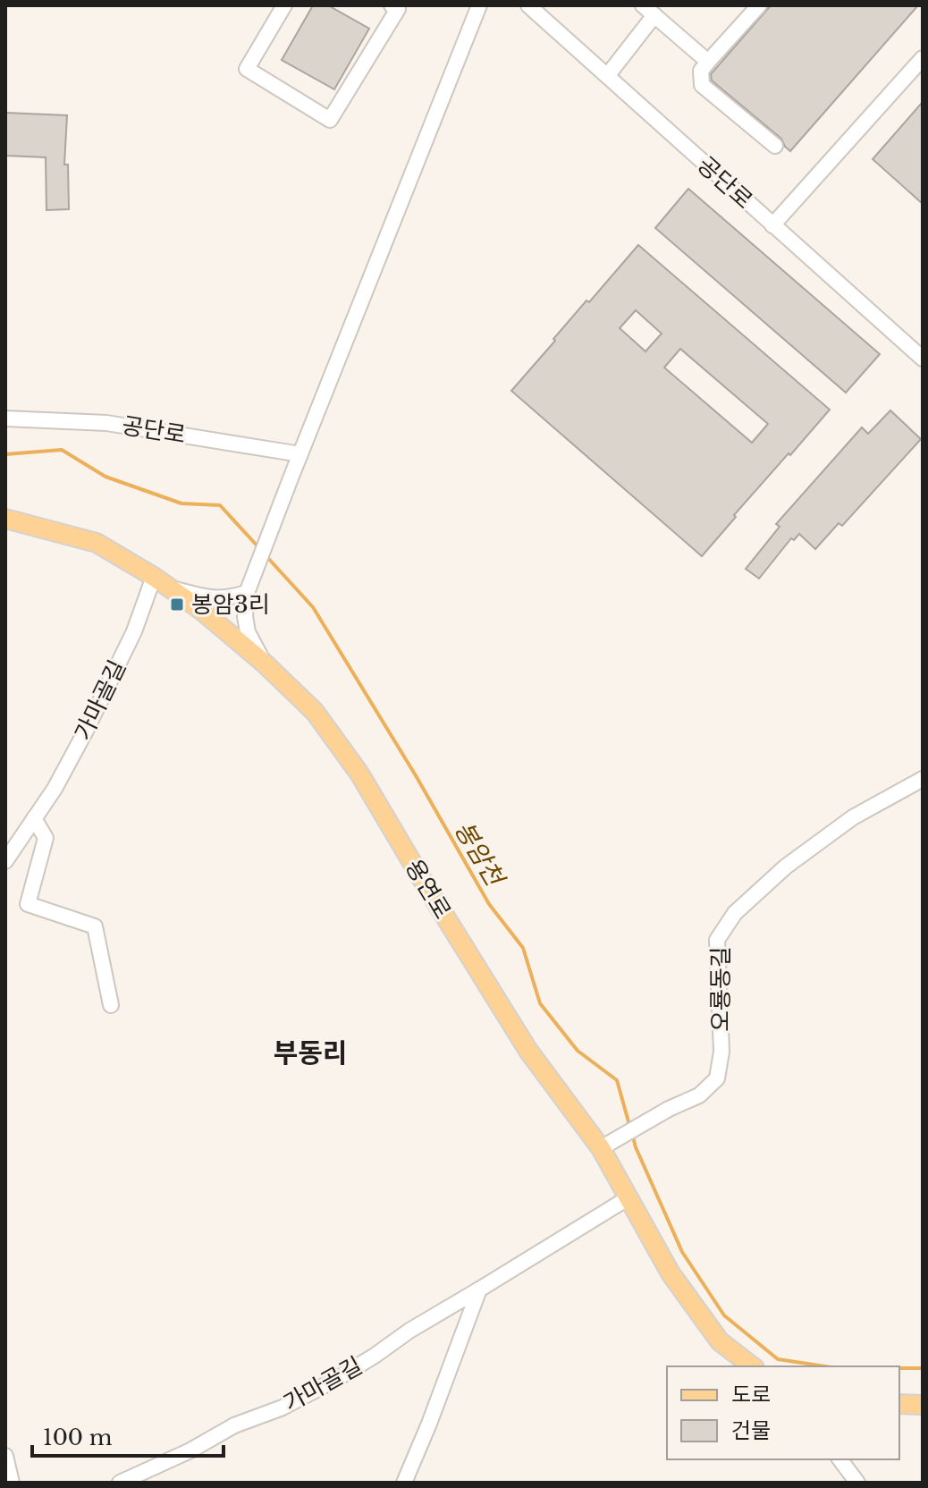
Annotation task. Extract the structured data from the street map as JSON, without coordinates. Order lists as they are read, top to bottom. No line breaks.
{"streets":{"main road":["용연로"],"street":["공단로","가마골길","오룡동길"]},"crossings":[["가마골길","용연로"],["용연로","오룡동길"]],"districts":["부동리"],"water":["봉암천"],"places":{"transit":["봉암3리"]},"legend":["도로","건물"],"scale_bar":"100 m"}
